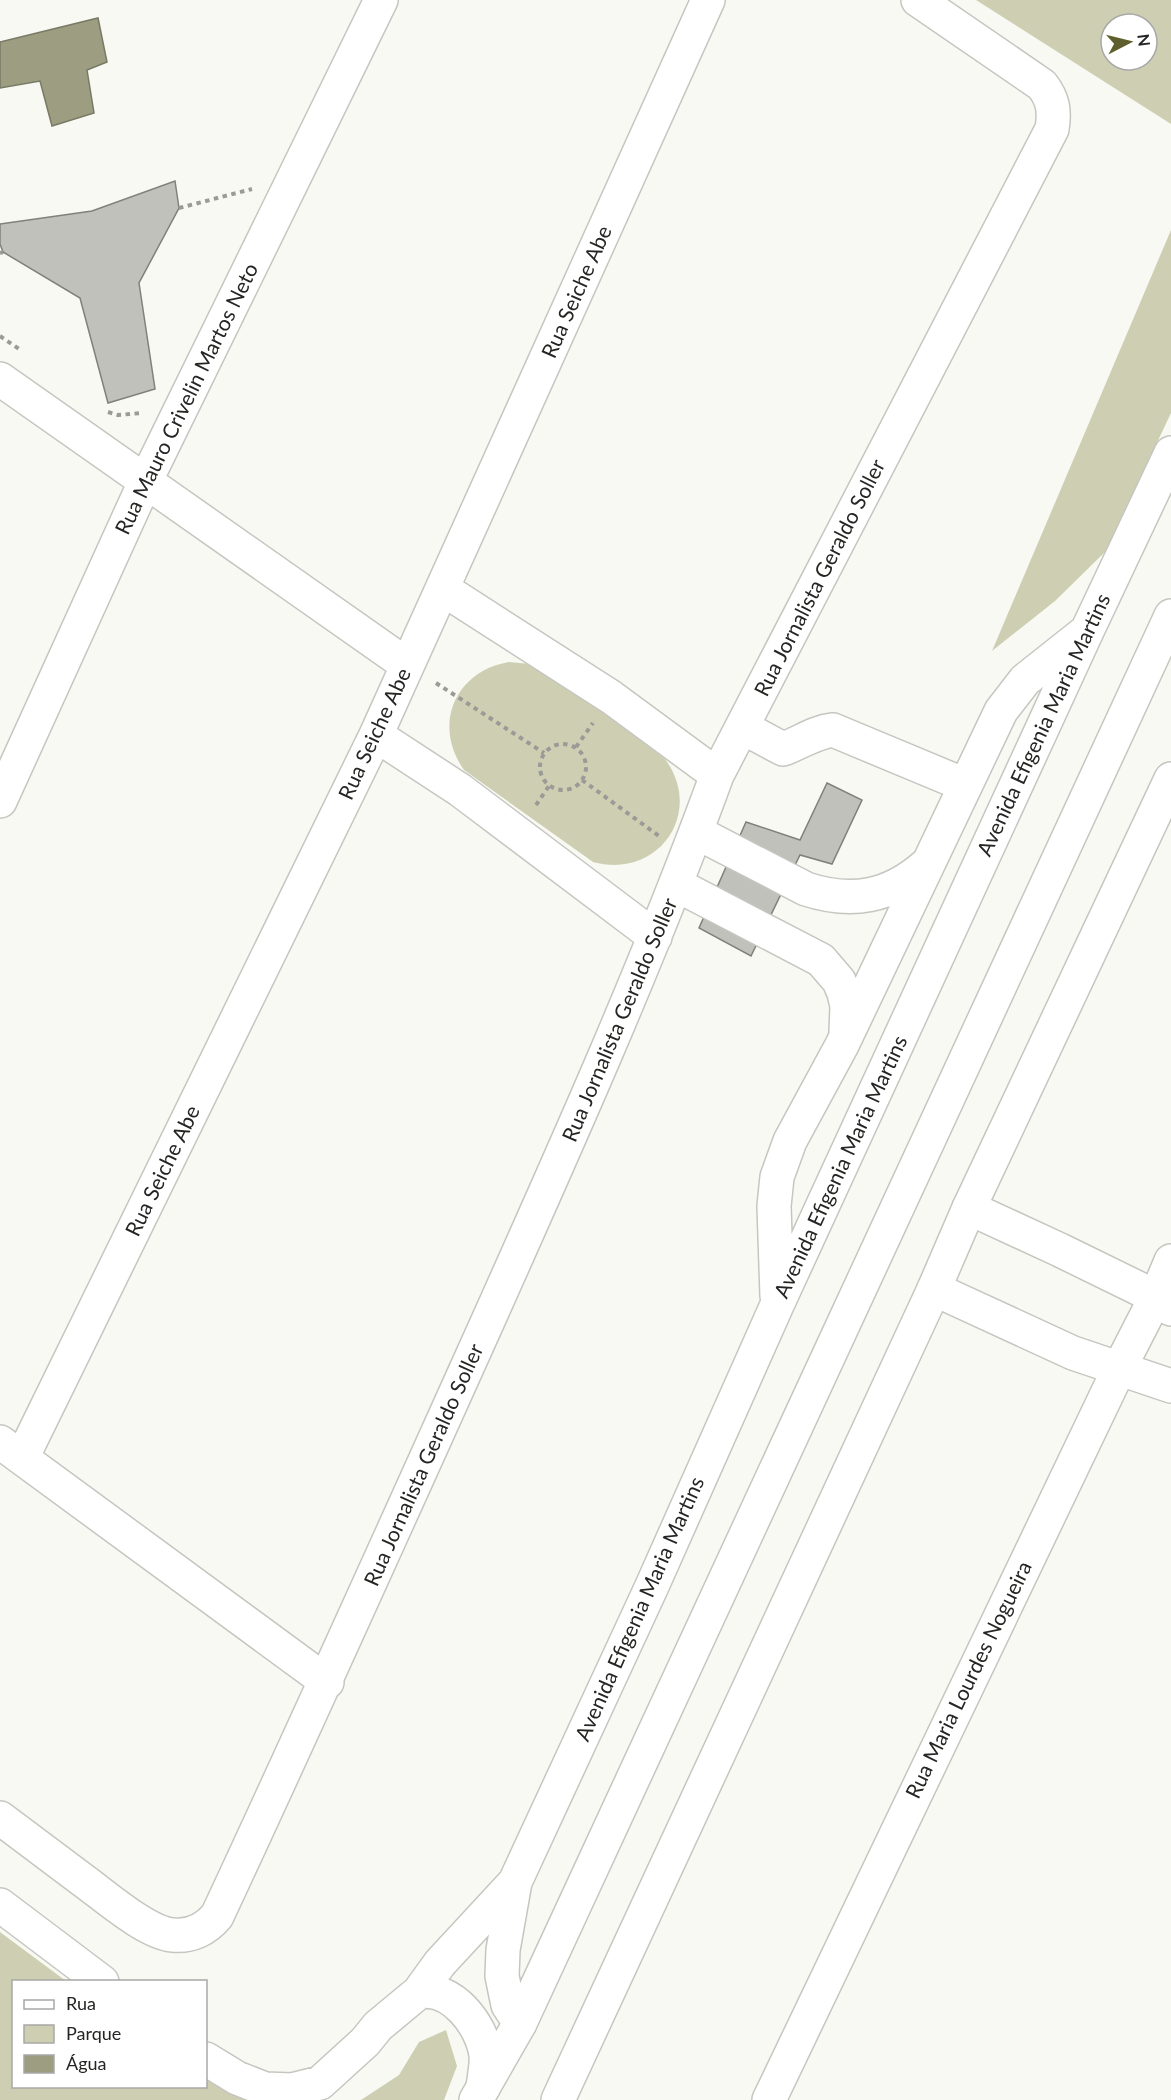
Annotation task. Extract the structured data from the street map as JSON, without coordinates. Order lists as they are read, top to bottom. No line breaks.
{"streets":{"street":["Rua Seiche Abe","Rua Mauro Crivelin Martos Neto","Rua Jornalista Geraldo Soller","Avenida Efigenia Maria Martins","Rua Maria Lourdes Nogueira"]},"legend":["Rua","Parque","Água"],"north":"right"}
